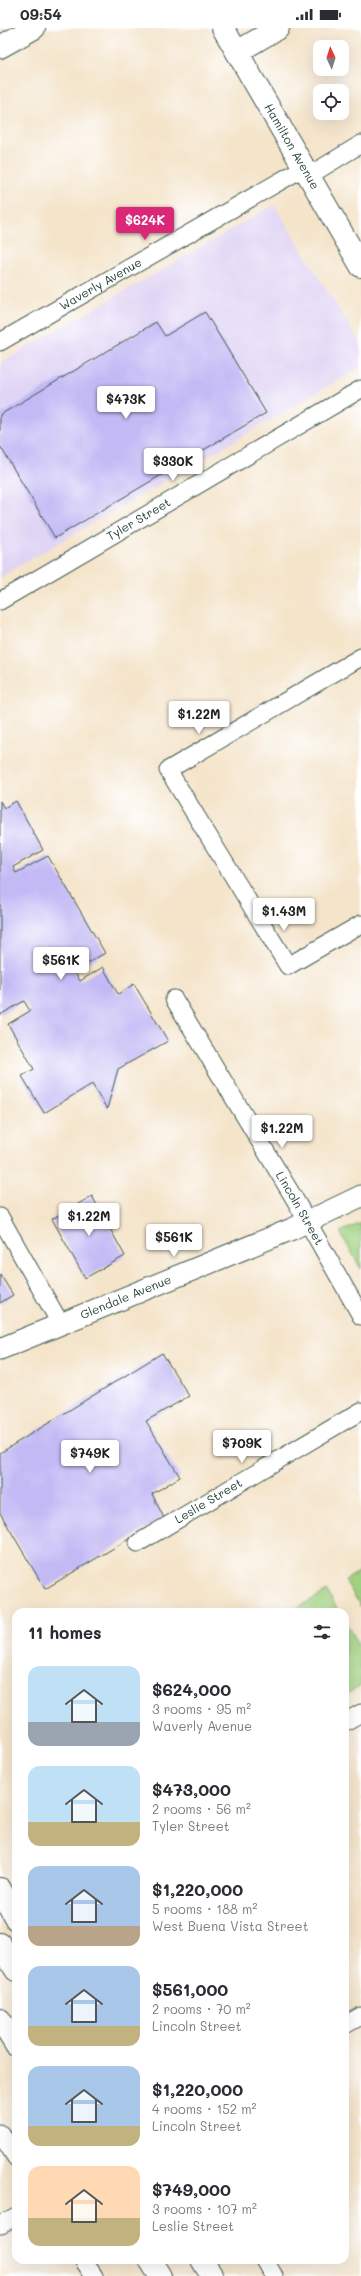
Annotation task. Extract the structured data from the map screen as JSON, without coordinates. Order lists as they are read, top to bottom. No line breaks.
{"streets":{"main road":["Hamilton Avenue"],"street":["Waverly Avenue","Tyler Street","Lincoln Street","Glendale Avenue","Leslie Street"]},"crossings":[["Hamilton Avenue","Waverly Avenue"],["Lincoln Street","Glendale Avenue"]],"north":"top","page":{"status":"09:54","price":["$624K","$473K","$330K","$1.22M","$1.43M","$561K","$1.22M","$1.22M","$561K","$709K","$749K"],"heading":"11 homes","list":[{"name":"$624,000","note":"3 rooms · 95 m² · Waverly Avenue"},{"name":"$473,000","note":"2 rooms · 56 m² · Tyler Street"},{"name":"$1,220,000","note":"5 rooms · 188 m² · West Buena Vista Street"},{"name":"$561,000","note":"2 rooms · 70 m² · Lincoln Street"},{"name":"$1,220,000","note":"4 rooms · 152 m² · Lincoln Street"},{"name":"$749,000","note":"3 rooms · 107 m² · Leslie Street"}]}}
